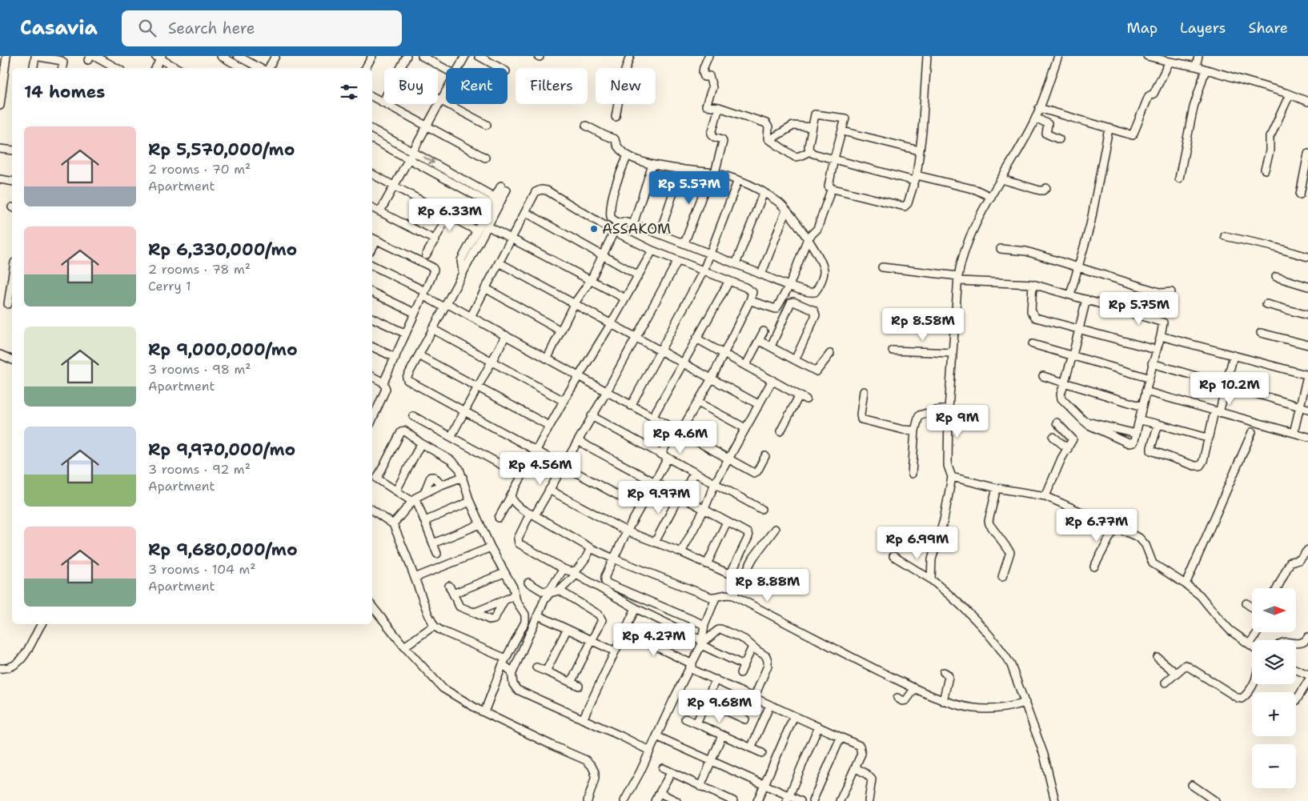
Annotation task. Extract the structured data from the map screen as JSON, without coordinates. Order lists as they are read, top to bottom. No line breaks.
{"places":["ASSAKOM"],"north":"right","page":{"header":"Casavia","search":"Search here","nav":["Map","Layers","Share"],"chip":["Buy","Rent","Filters","New"],"heading":"14 homes","list":[{"name":"Rp 5,570,000/mo","note":"2 rooms · 70 m² · Apartment"},{"name":"Rp 6,330,000/mo","note":"2 rooms · 78 m² · Cerry 1"},{"name":"Rp 9,000,000/mo","note":"3 rooms · 98 m² · Apartment"},{"name":"Rp 9,970,000/mo","note":"3 rooms · 92 m² · Apartment"},{"name":"Rp 9,680,000/mo","note":"3 rooms · 104 m² · Apartment"}],"price":["Rp 5.57M","Rp 6.33M","Rp 5.75M","Rp 8.58M","Rp 10.2M","Rp 9M","Rp 4.6M","Rp 4.56M","Rp 9.97M","Rp 6.77M","Rp 6.99M","Rp 8.88M","Rp 4.27M","Rp 9.68M"],"map_buttons":["+","−"]}}
